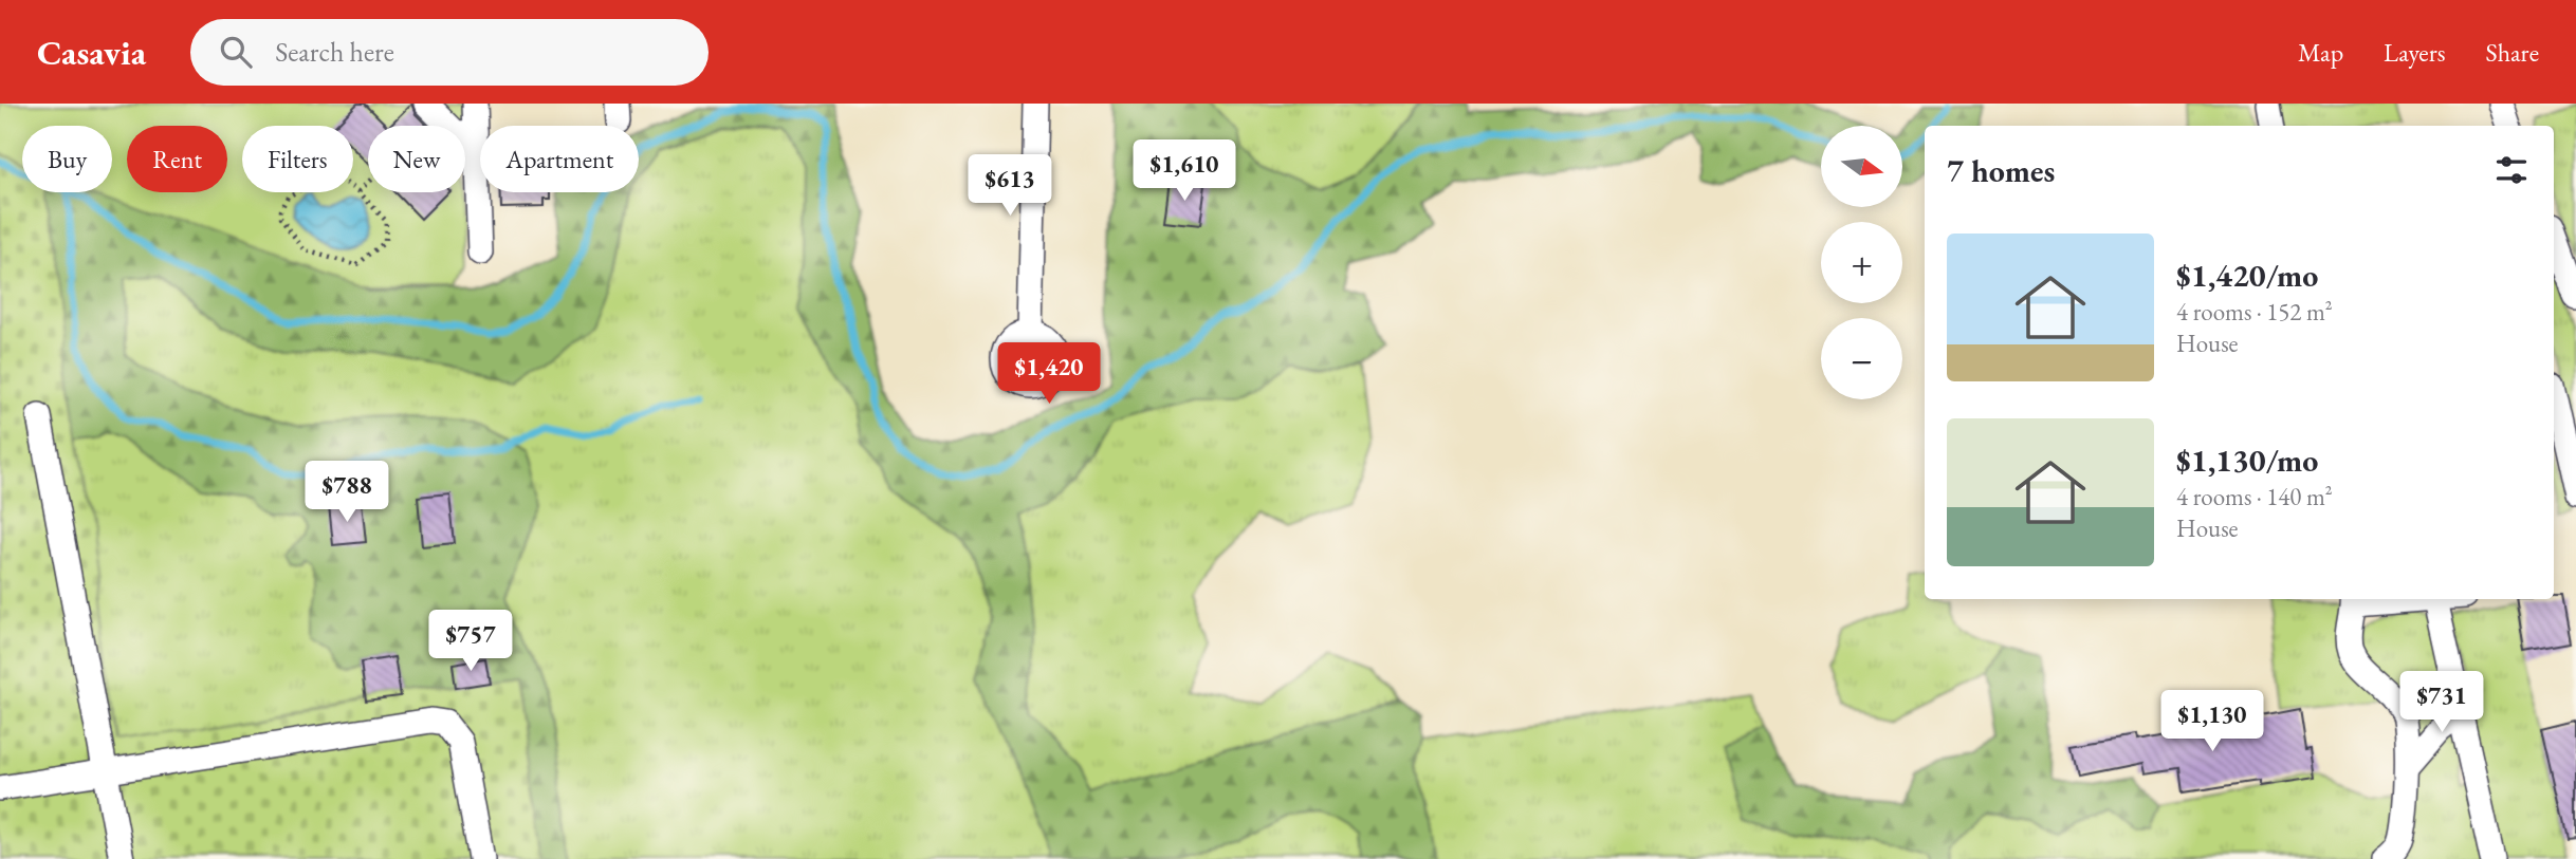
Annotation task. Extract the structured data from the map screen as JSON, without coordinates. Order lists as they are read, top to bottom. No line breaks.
{"north":"right","page":{"header":"Casavia","search":"Search here","nav":["Map","Layers","Share"],"map_buttons":["+","−"],"chip":["Buy","Rent","Filters","New","Apartment"],"heading":"7 homes","price":["$1,610","$613","$1,420","$788","$757","$731","$1,130"],"list":[{"name":"$1,420/mo","note":"4 rooms · 152 m² · House"},{"name":"$1,130/mo","note":"4 rooms · 140 m² · House"}]}}
